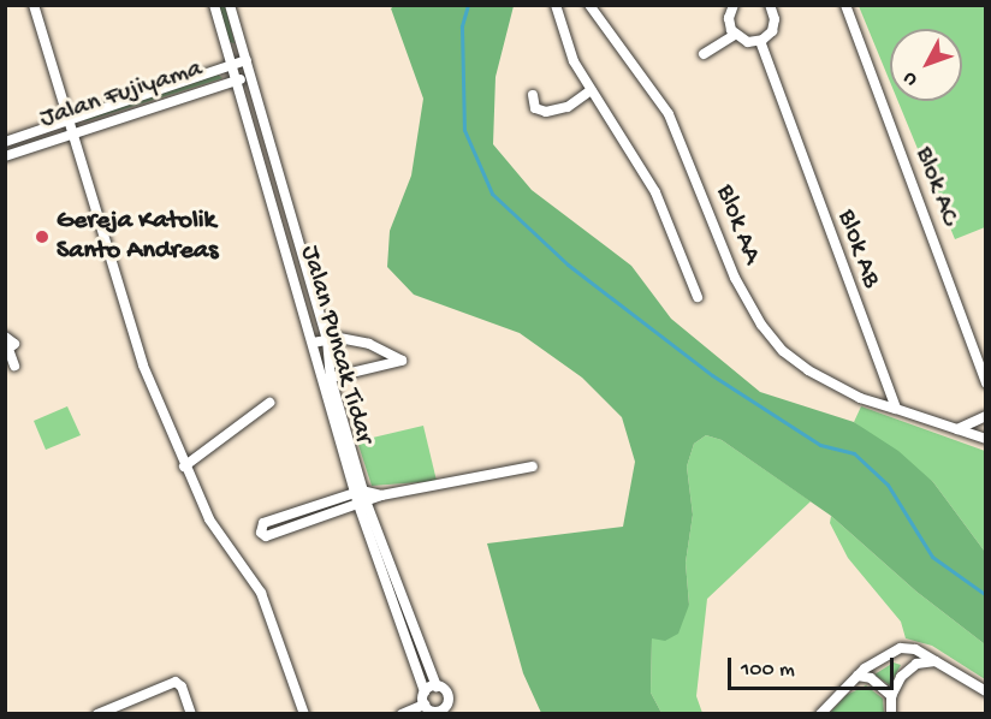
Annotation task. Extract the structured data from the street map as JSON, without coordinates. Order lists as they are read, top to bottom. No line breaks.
{"streets":{"street":["Jalan Fujiyama","Blok AC","Blok AA","Blok AB","Jalan Puncak Tidar"]},"crossings":[["Jalan Fujiyama","Jalan Puncak Tidar"],["Blok AA","Blok AB"]],"places":["Gereja Katolik Santo Andreas"],"scale_bar":"100 m","north":"bottom left"}
